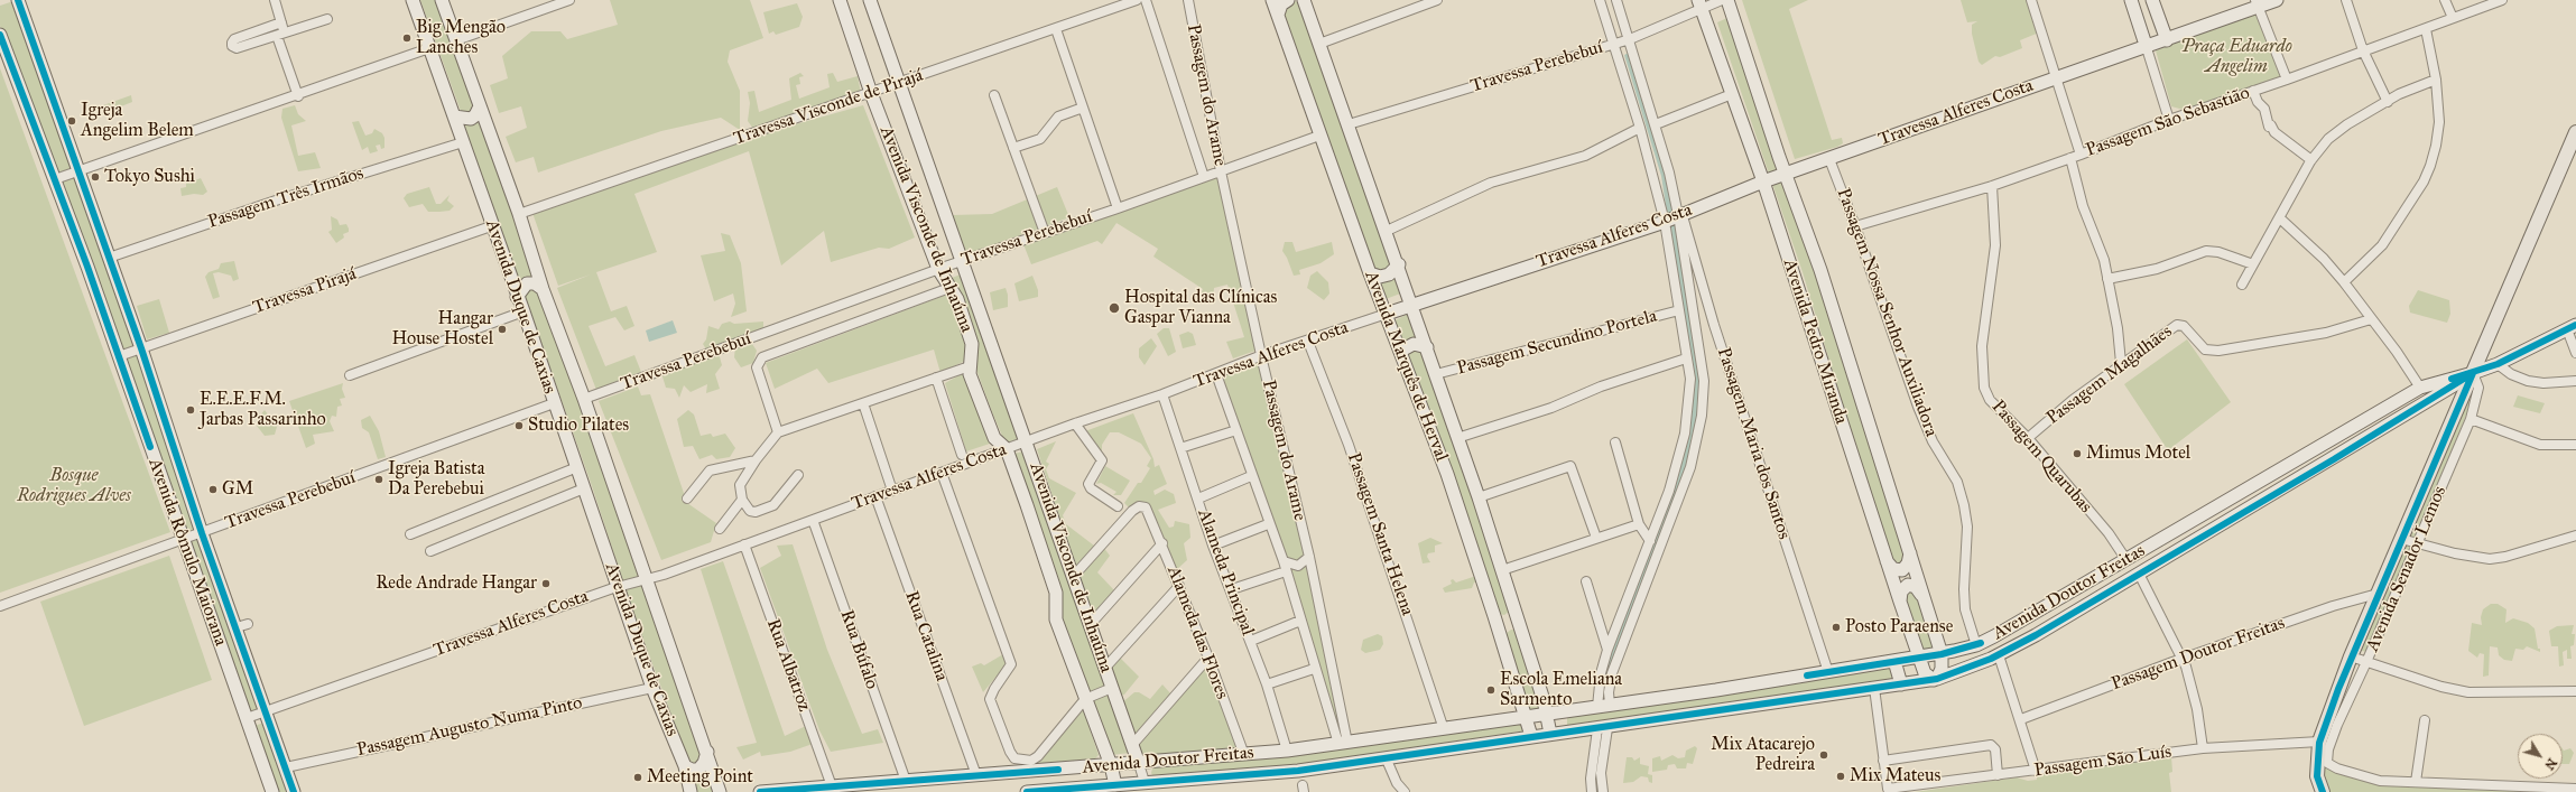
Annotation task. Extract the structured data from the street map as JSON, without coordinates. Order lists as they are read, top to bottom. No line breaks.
{"streets":{"main road":["Travessa Alferes Costa","Avenida Visconde de Inhaúma","Avenida Duque de Caxias","Avenida Pedro Miranda","Avenida Marquês de Herval","Avenida Rômulo Maiorana","Avenida Senador Lemos","Avenida Doutor Freitas"],"street":["Travessa Perebebuí","Passagem do Arame","Travessa Visconde de Pirajá","Passagem São Sebastião","Passagem Três Irmãos","Travessa Pirajá","Passagem Nossa Senhor Auxiliadora","Passagem Secundino Portela","Passagem Magalhães","Passagem Maria dos Santos","Passagem Quarubas","Passagem Santa Helena","Alameda Principal","Alameda das Flores","Rua Catalina","Rua Búfalo","Passagem Doutor Freitas","Rua Albatroz","Passagem Augusto Numa Pinto","Passagem São Luís"]},"crossings":[["Travessa Perebebuí","Passagem do Arame"],["Travessa Perebebuí","Avenida Visconde de Inhaúma"],["Travessa Perebebuí","Avenida Duque de Caxias"],["Travessa Perebebuí","Avenida Pedro Miranda"],["Travessa Perebebuí","Avenida Marquês de Herval"],["Travessa Perebebuí","Avenida Rômulo Maiorana"],["Passagem do Arame","Travessa Alferes Costa"],["Passagem do Arame","Avenida Doutor Freitas"],["Travessa Visconde de Pirajá","Avenida Visconde de Inhaúma"],["Travessa Visconde de Pirajá","Avenida Duque de Caxias"],["Travessa Alferes Costa","Avenida Visconde de Inhaúma"],["Travessa Alferes Costa","Avenida Duque de Caxias"],["Travessa Alferes Costa","Passagem Nossa Senhor Auxiliadora"],["Travessa Alferes Costa","Avenida Pedro Miranda"],["Travessa Alferes Costa","Avenida Marquês de Herval"],["Travessa Alferes Costa","Passagem Maria dos Santos"],["Travessa Alferes Costa","Passagem Santa Helena"],["Travessa Alferes Costa","Avenida Rômulo Maiorana"],["Travessa Alferes Costa","Alameda Principal"],["Travessa Alferes Costa","Rua Catalina"],["Travessa Alferes Costa","Rua Búfalo"],["Travessa Alferes Costa","Rua Albatroz"],["Passagem São Sebastião","Passagem Nossa Senhor Auxiliadora"],["Passagem São Sebastião","Passagem Quarubas"],["Passagem Três Irmãos","Avenida Duque de Caxias"],["Passagem Três Irmãos","Avenida Rômulo Maiorana"],["Avenida Visconde de Inhaúma","Avenida Doutor Freitas"],["Avenida Visconde de Inhaúma","Alameda das Flores"],["Travessa Pirajá","Avenida Duque de Caxias"],["Travessa Pirajá","Avenida Rômulo Maiorana"],["Avenida Duque de Caxias","Passagem Augusto Numa Pinto"],["Passagem Nossa Senhor Auxiliadora","Avenida Doutor Freitas"],["Avenida Pedro Miranda","Avenida Doutor Freitas"],["Passagem Secundino Portela","Avenida Marquês de Herval"],["Avenida Marquês de Herval","Avenida Doutor Freitas"],["Passagem Magalhães","Passagem Quarubas"],["Passagem Maria dos Santos","Avenida Doutor Freitas"],["Passagem Quarubas","Avenida Doutor Freitas"],["Passagem Santa Helena","Avenida Doutor Freitas"],["Avenida Rômulo Maiorana","Passagem Augusto Numa Pinto"],["Avenida Senador Lemos","Avenida Doutor Freitas"],["Avenida Senador Lemos","Passagem Doutor Freitas"],["Avenida Senador Lemos","Passagem São Luís"],["Alameda Principal","Avenida Doutor Freitas"],["Avenida Doutor Freitas","Alameda das Flores"],["Avenida Doutor Freitas","Rua Catalina"],["Avenida Doutor Freitas","Rua Búfalo"],["Avenida Doutor Freitas","Rua Albatroz"]],"parks":["Praça Eduardo Angelim","Bosque Rodrigues Alves"],"places":["Big Mengão Lanches","Igreja Angelim Belem","Tokyo Sushi","Hospital das Clínicas Gaspar Vianna","Hangar House Hostel","E.E.E.F.M. Jarbas Passarinho","Studio Pilates","Mimus Motel","Igreja Batista Da Perebebui","GM","Rede Andrade Hangar","Posto Paraense","Escola Emeliana Sarmento","Mix Atacarejo Pedreira","Mix Mateus","Meeting Point"],"north":"bottom right"}
